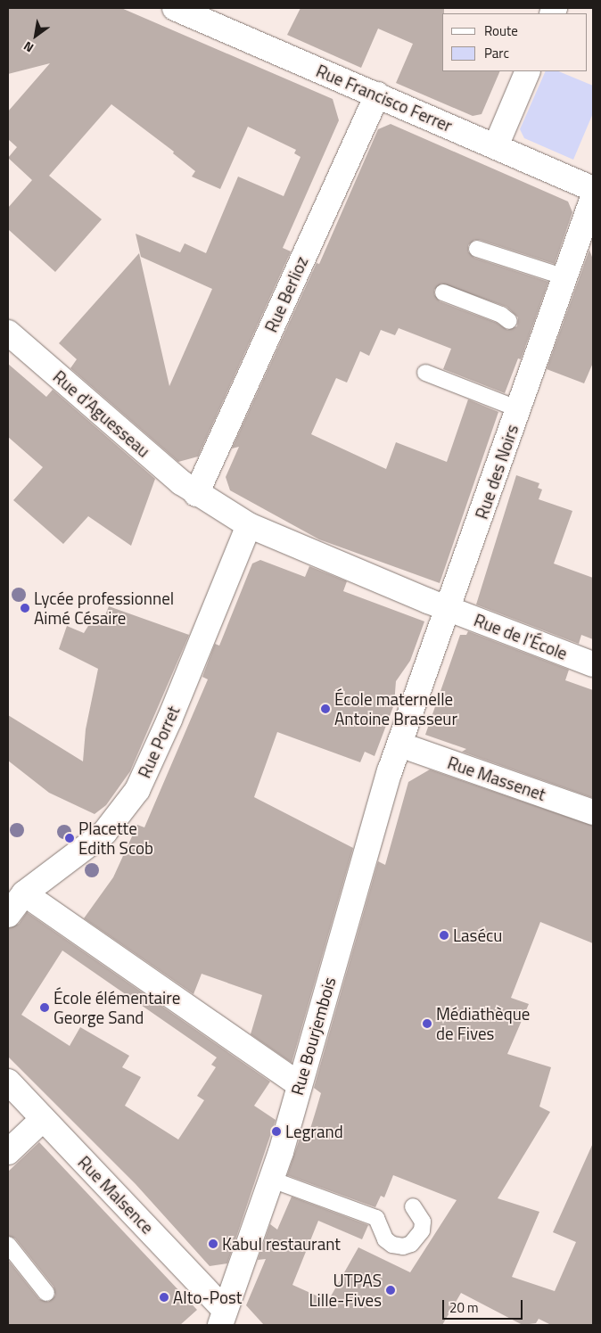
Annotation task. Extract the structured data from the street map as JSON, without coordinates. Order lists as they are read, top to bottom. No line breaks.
{"streets":{"street":["Rue Francisco Ferrer","Rue Berlioz","Rue d'Aguesseau","Rue des Noirs","Rue de l'École","Rue Porret","Rue Massenet","Rue Bourjembois","Rue Malsence"]},"crossings":[["Rue Francisco Ferrer","Rue Berlioz"],["Rue Berlioz","Rue d'Aguesseau"],["Rue des Noirs","Rue de l'École"],["Rue des Noirs","Rue Massenet"],["Rue des Noirs","Rue Bourjembois"],["Rue Massenet","Rue Bourjembois"],["Rue Bourjembois","Rue Malsence"]],"places":["Lycée professionnel Aimé Césaire","École maternelle Antoine Brasseur","Placette Edith Scob","Lasécu","École élémentaire George Sand","Médiathèque de Fives","Legrand","Kabul restaurant","UTPAS Lille-Fives","Alto-Post"],"legend":["Route","Parc"],"scale_bar":"20 m","north":"bottom left"}
